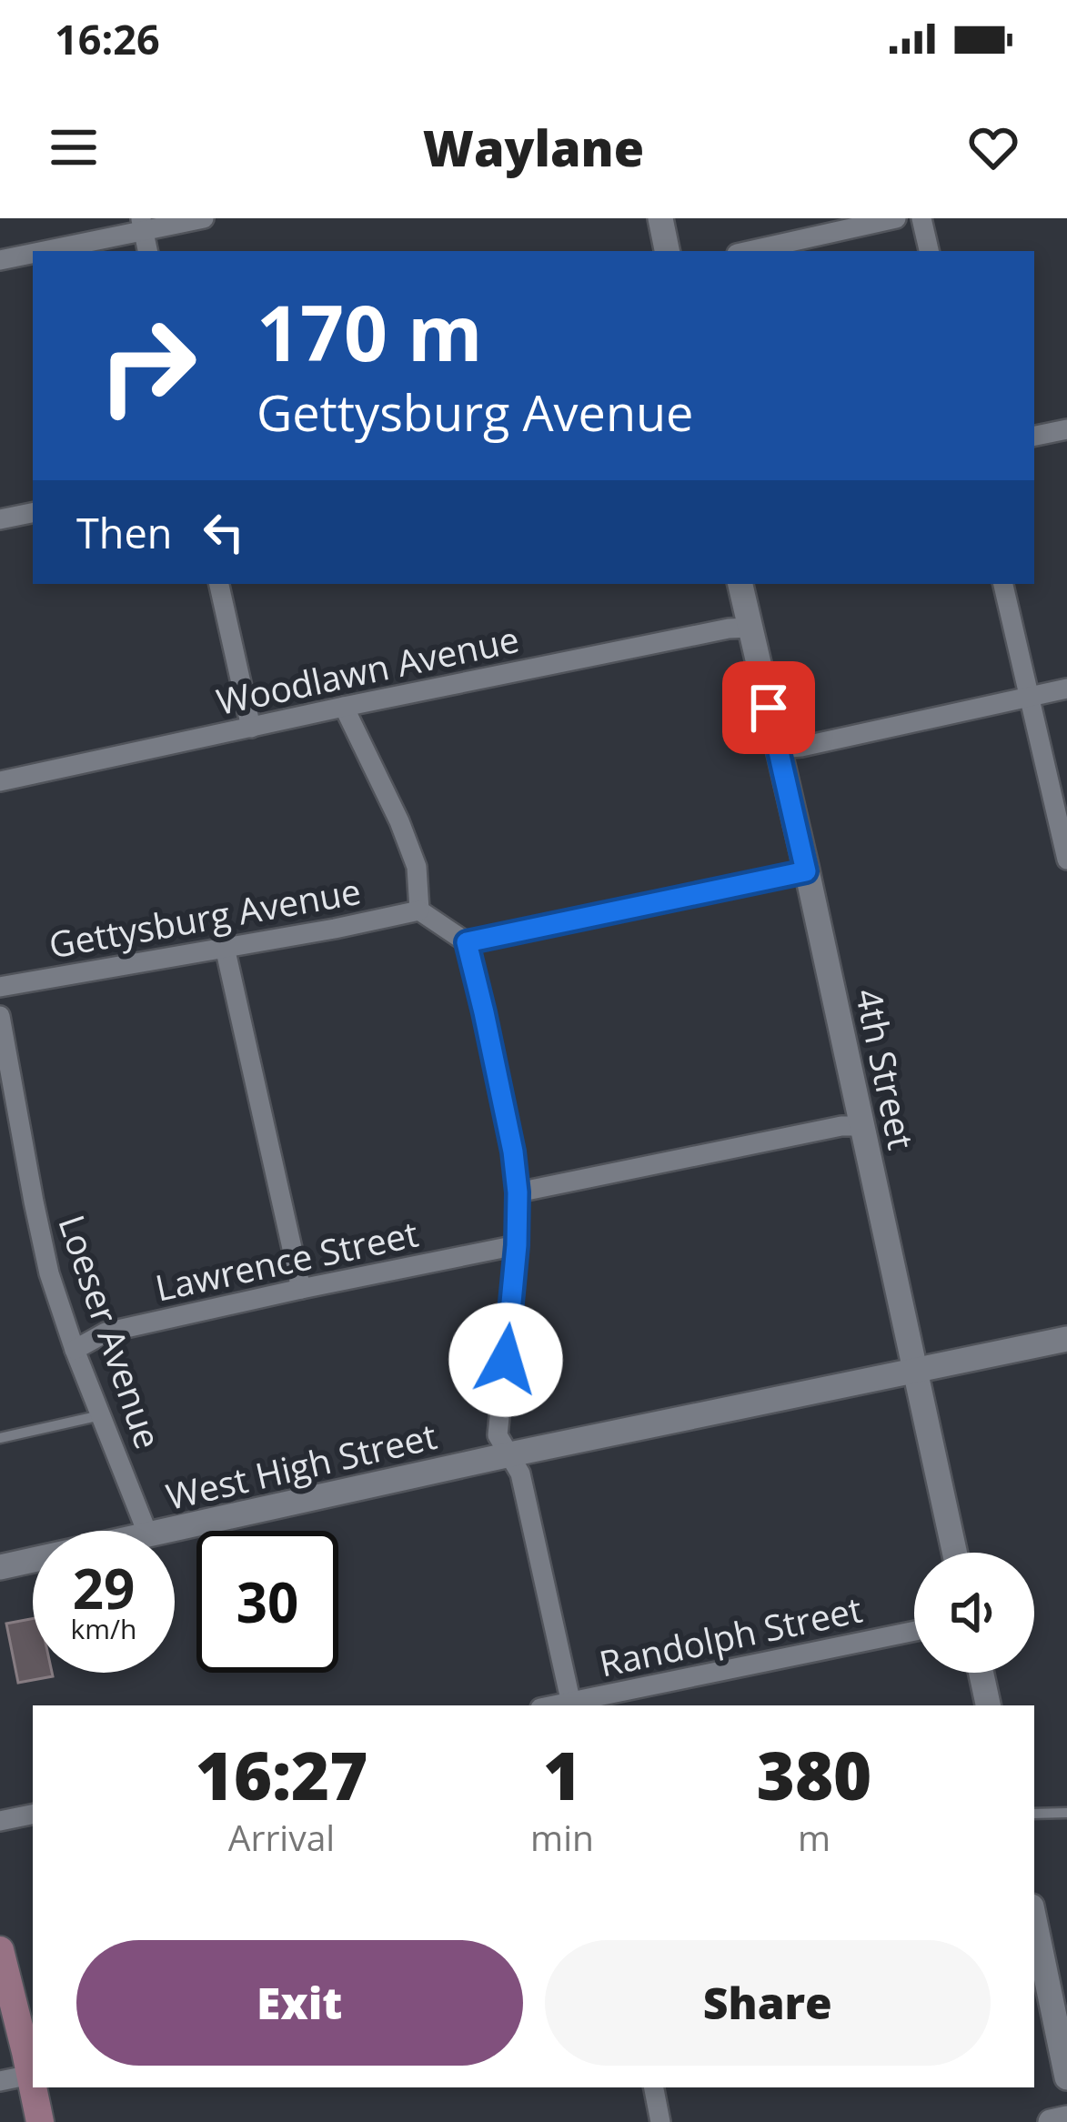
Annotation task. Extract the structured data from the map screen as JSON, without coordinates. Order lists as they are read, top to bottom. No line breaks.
{"streets":{"street":["Woodlawn Avenue","Gettysburg Avenue","4th Street","Lawrence Street","Loeser Avenue","West High Street","Randolph Street"]},"crossings":[["Woodlawn Avenue","4th Street"],["4th Street","West High Street"],["Lawrence Street","Loeser Avenue"]],"page":{"status":"16:26","header":"Waylane","turn":["170 m","Gettysburg Avenue"],"then":"Then","speed":"29 km/h","limit":"30","eta":["16:27","Arrival","1","min","380","m"],"buttons":["Exit","Share"]}}
